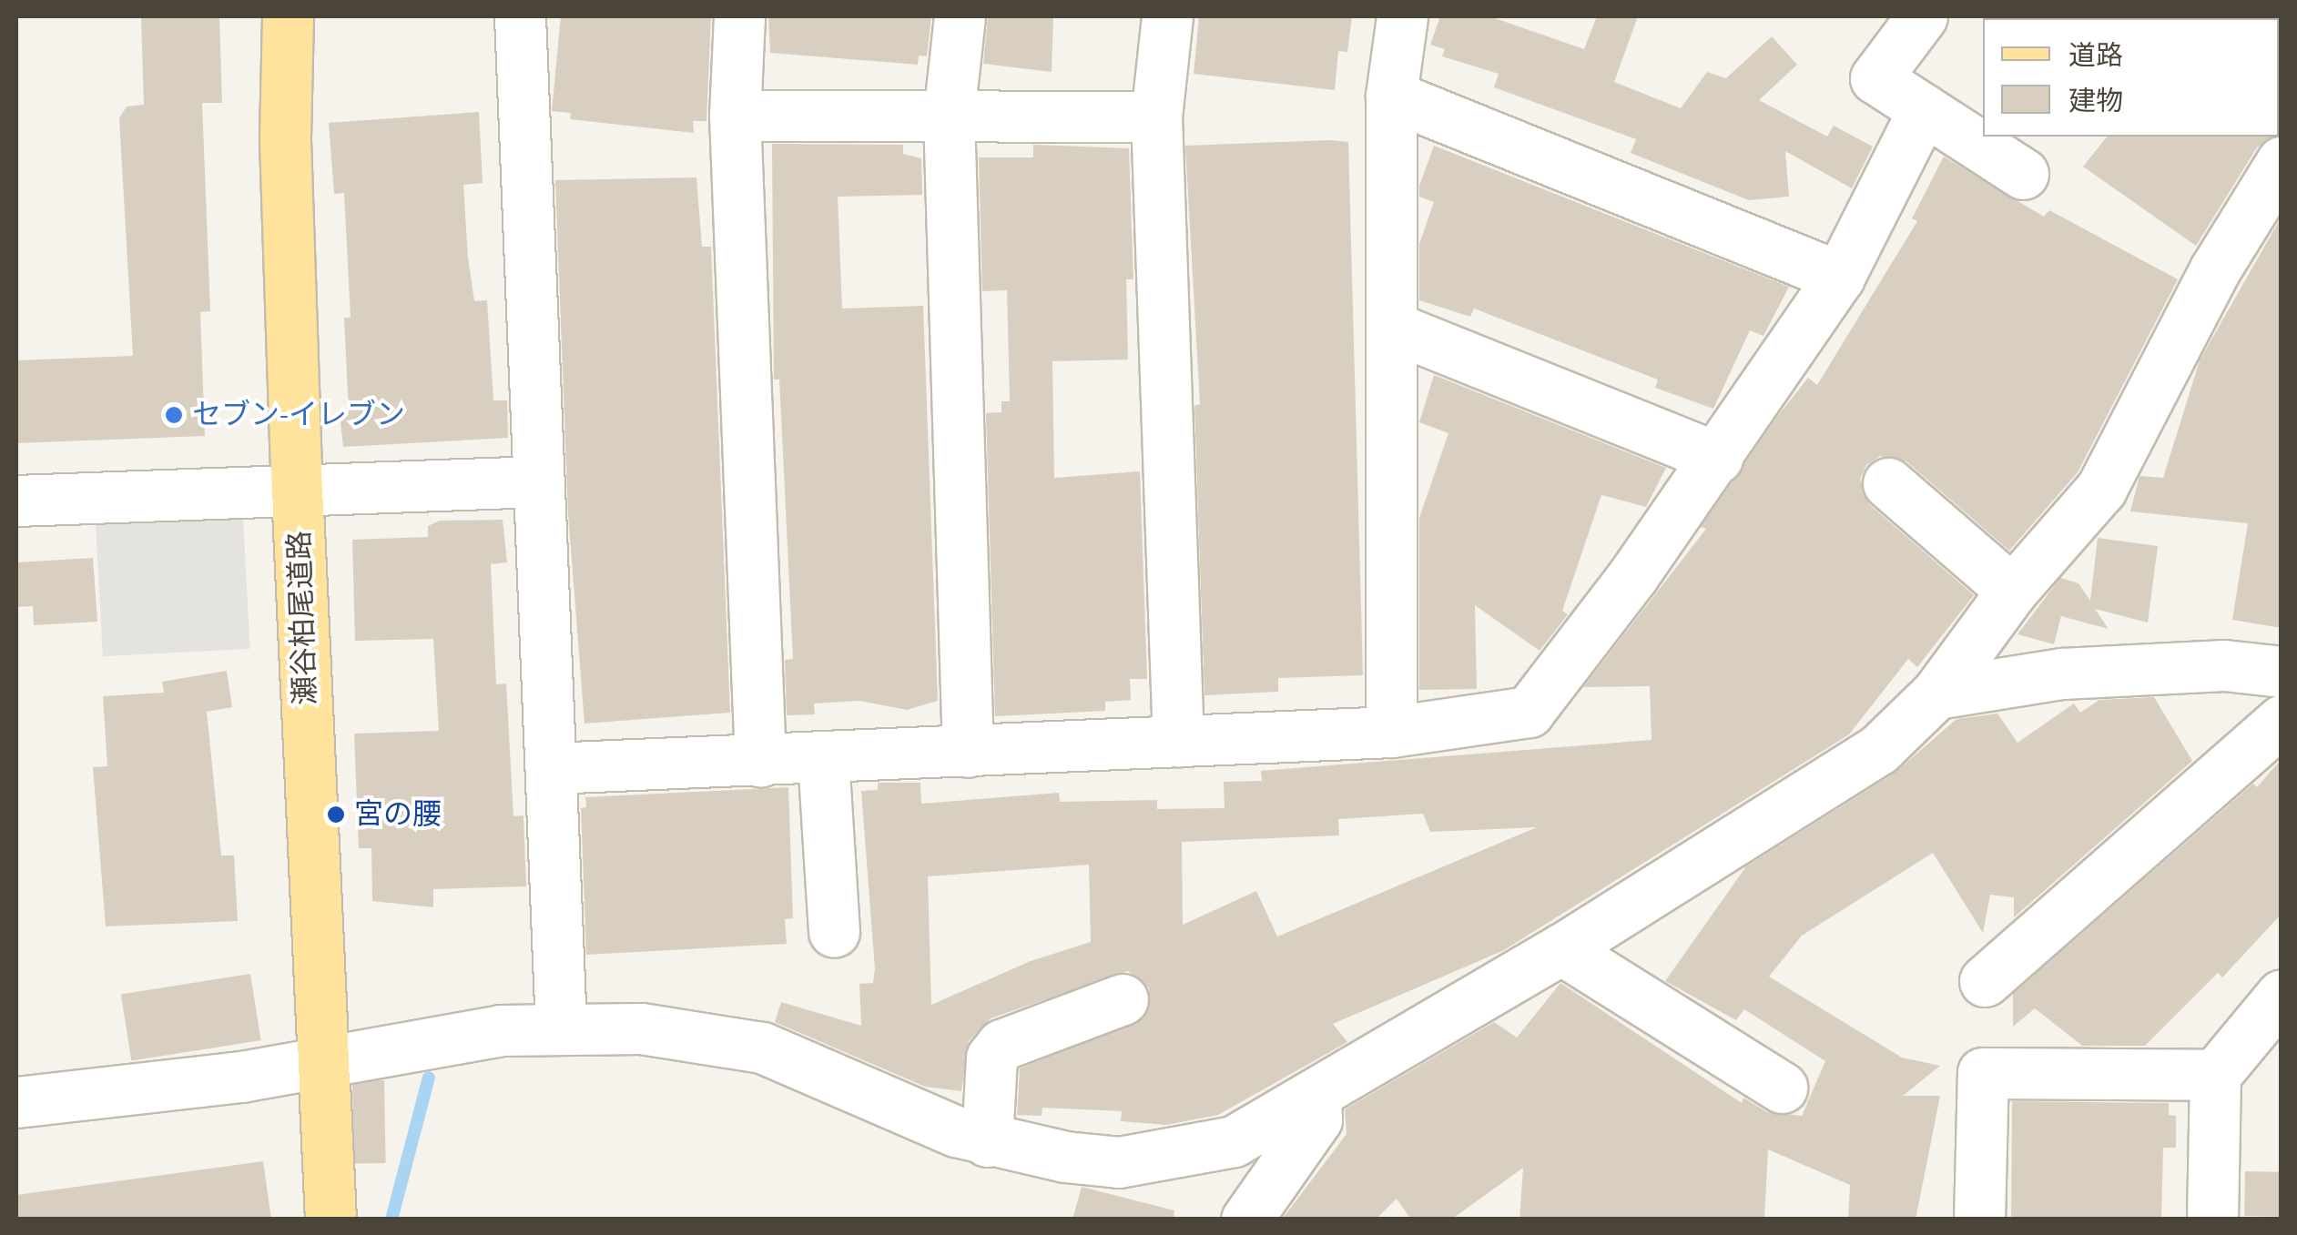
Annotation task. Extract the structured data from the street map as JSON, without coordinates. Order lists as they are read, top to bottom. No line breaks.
{"streets":{"main road":["瀬谷柏尾道路"]},"places":["セブン-イレブン","宮の腰"],"legend":["道路","建物"]}
